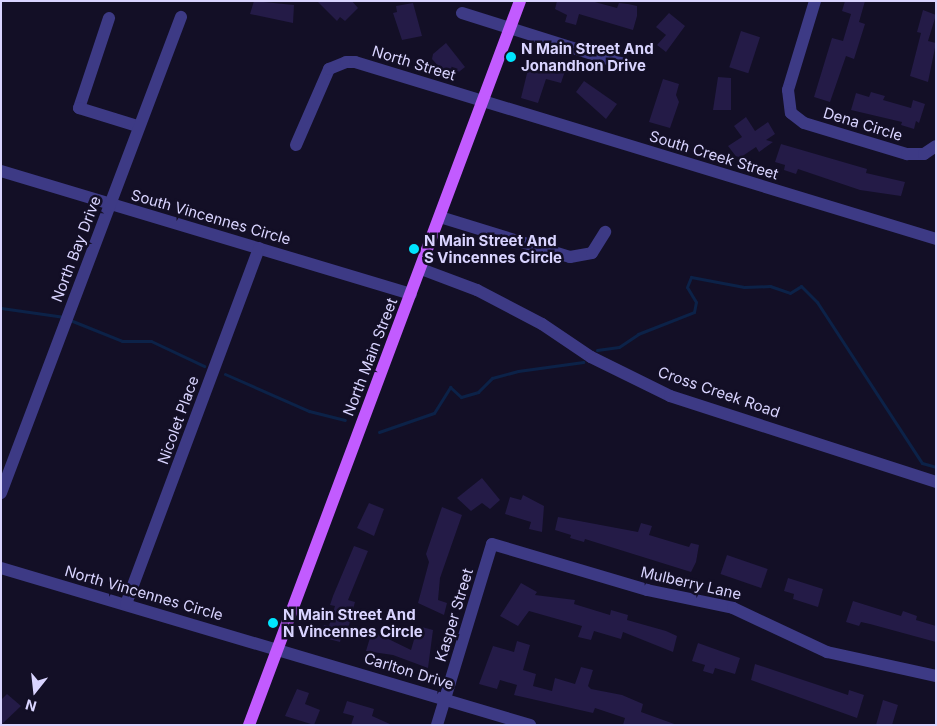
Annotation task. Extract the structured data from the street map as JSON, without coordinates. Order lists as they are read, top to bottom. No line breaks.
{"streets":{"main road":["North Main Street"],"street":["North Street","Dena Circle","South Creek Street","South Vincennes Circle","North Bay Drive","Cross Creek Road","Nicolet Place","Mulberry Lane","North Vincennes Circle","Kasper Street","Carlton Drive"]},"crossings":[["North Street","South Creek Street"],["North Street","North Main Street"],["South Creek Street","North Main Street"],["South Vincennes Circle","North Bay Drive"],["South Vincennes Circle","North Main Street"],["South Vincennes Circle","Nicolet Place"],["North Main Street","Cross Creek Road"],["North Main Street","North Vincennes Circle"],["North Main Street","Carlton Drive"],["Nicolet Place","North Vincennes Circle"],["Mulberry Lane","Kasper Street"],["North Vincennes Circle","Carlton Drive"],["Kasper Street","Carlton Drive"]],"places":["N Main Street And Jonandhon Drive","N Main Street And S Vincennes Circle","N Main Street And N Vincennes Circle"],"north":"bottom"}
